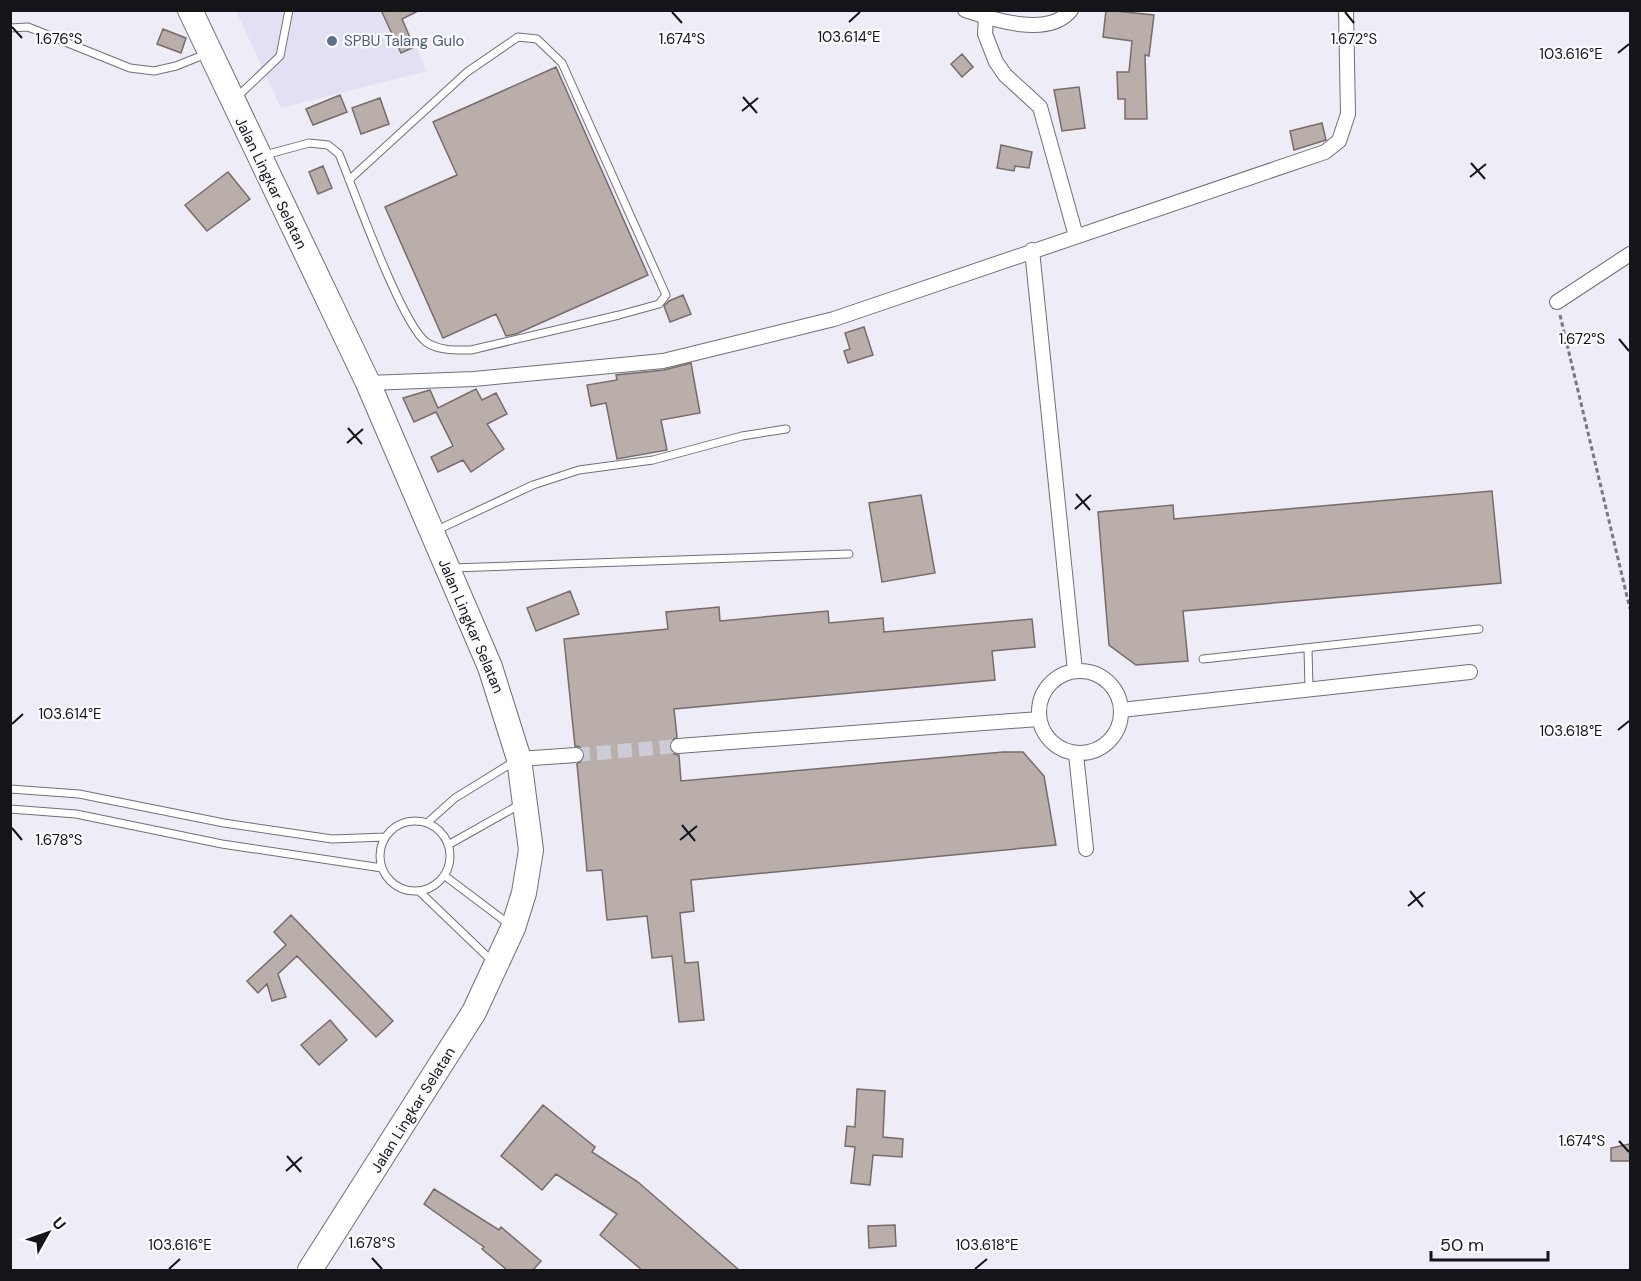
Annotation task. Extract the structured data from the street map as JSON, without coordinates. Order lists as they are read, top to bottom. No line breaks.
{"streets":{"highway":["Jalan Lingkar Selatan"]},"places":["SPBU Talang Gulo"],"scale_bar":"50 m","north":"top right","coordinates":["103.614°E","1.676°S","1.674°S","1.672°S","103.616°E","103.618°E","1.678°S"]}
